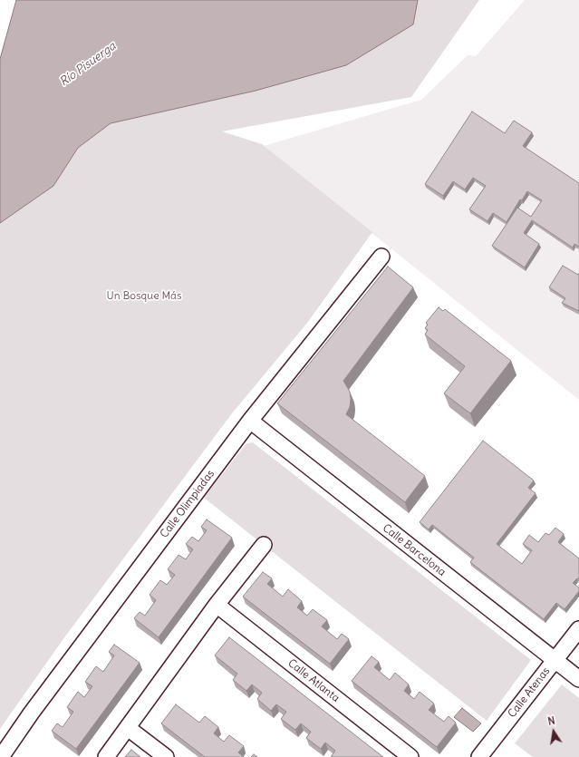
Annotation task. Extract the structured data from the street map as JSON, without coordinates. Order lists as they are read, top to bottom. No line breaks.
{"streets":{"street":["Calle Olimpiadas","Calle Barcelona","Calle Atlanta","Calle Atenas"]},"crossings":[["Calle Olimpiadas","Calle Barcelona"],["Calle Barcelona","Calle Atenas"]],"water":["Río Pisuerga"],"parks":["Un Bosque Más"],"north":"top"}
